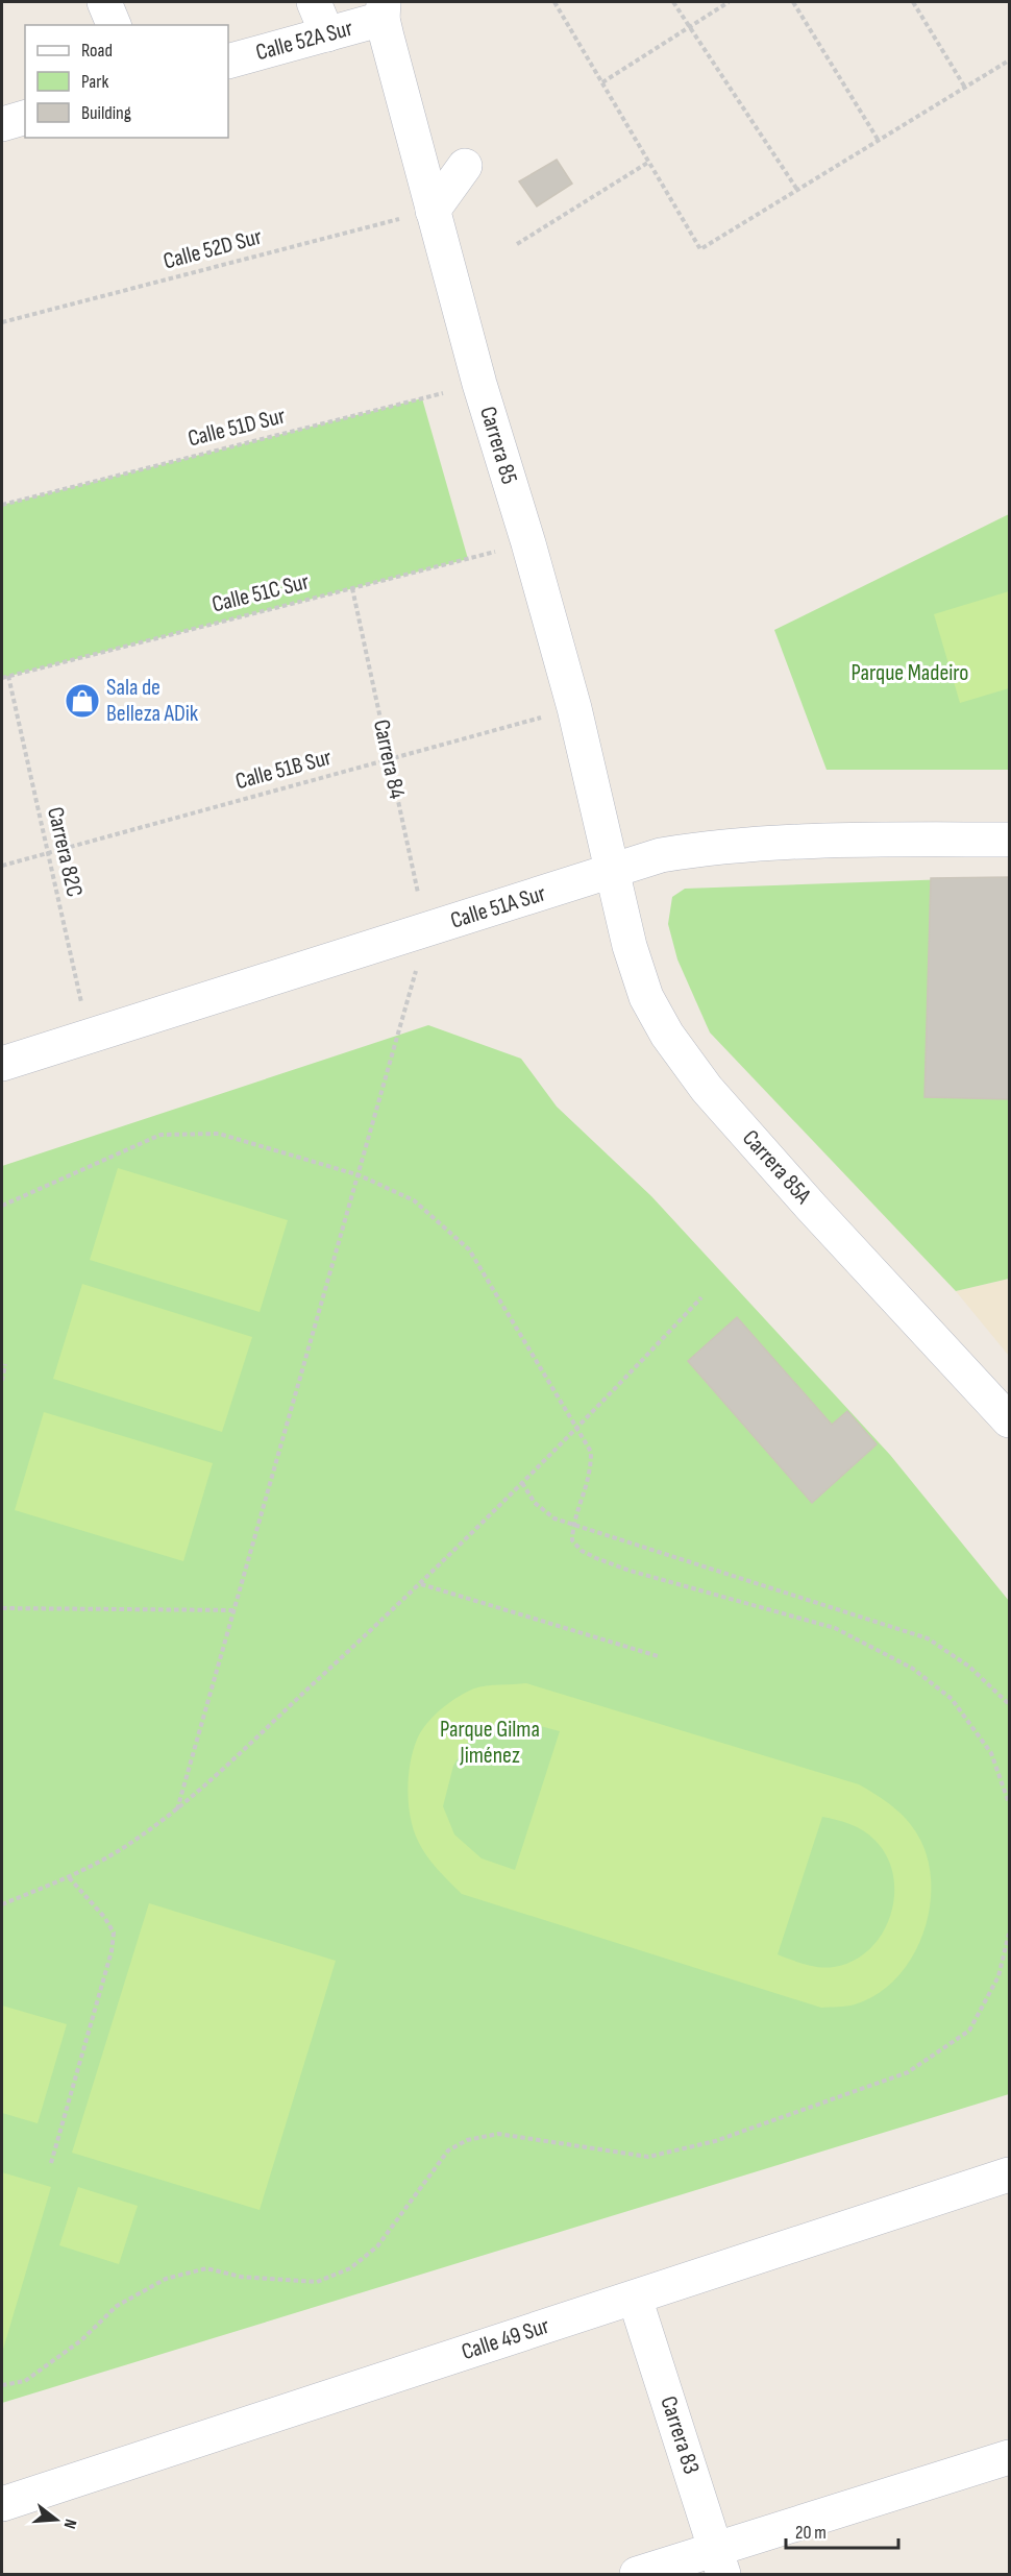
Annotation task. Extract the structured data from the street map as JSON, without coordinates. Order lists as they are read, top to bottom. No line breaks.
{"streets":{"street":["Calle 52A Sur","Carrera 85","Calle 51A Sur","Carrera 85A","Calle 49 Sur","Carrera 83"],"path":["Calle 52D Sur","Calle 51D Sur","Calle 51C Sur","Carrera 84","Calle 51B Sur","Carrera 82C"]},"crossings":[["Calle 52A Sur","Carrera 85"],["Calle 52D Sur","Carrera 85"],["Calle 51D Sur","Carrera 85"],["Carrera 85","Calle 51C Sur"],["Carrera 85","Calle 51B Sur"],["Carrera 85","Calle 51A Sur"],["Carrera 85","Carrera 85A"],["Calle 51C Sur","Carrera 84"],["Calle 51C Sur","Carrera 82C"],["Carrera 84","Calle 51B Sur"],["Carrera 84","Calle 51A Sur"],["Calle 51B Sur","Carrera 82C"],["Carrera 82C","Calle 51A Sur"],["Calle 51A Sur","Carrera 85A"],["Calle 49 Sur","Carrera 83"]],"parks":["Parque Madeiro","Parque Gilma Jiménez"],"places":{"shop":["Sala de Belleza ADik"]},"legend":["Road","Park","Building"],"scale_bar":"20 m","north":"right"}
